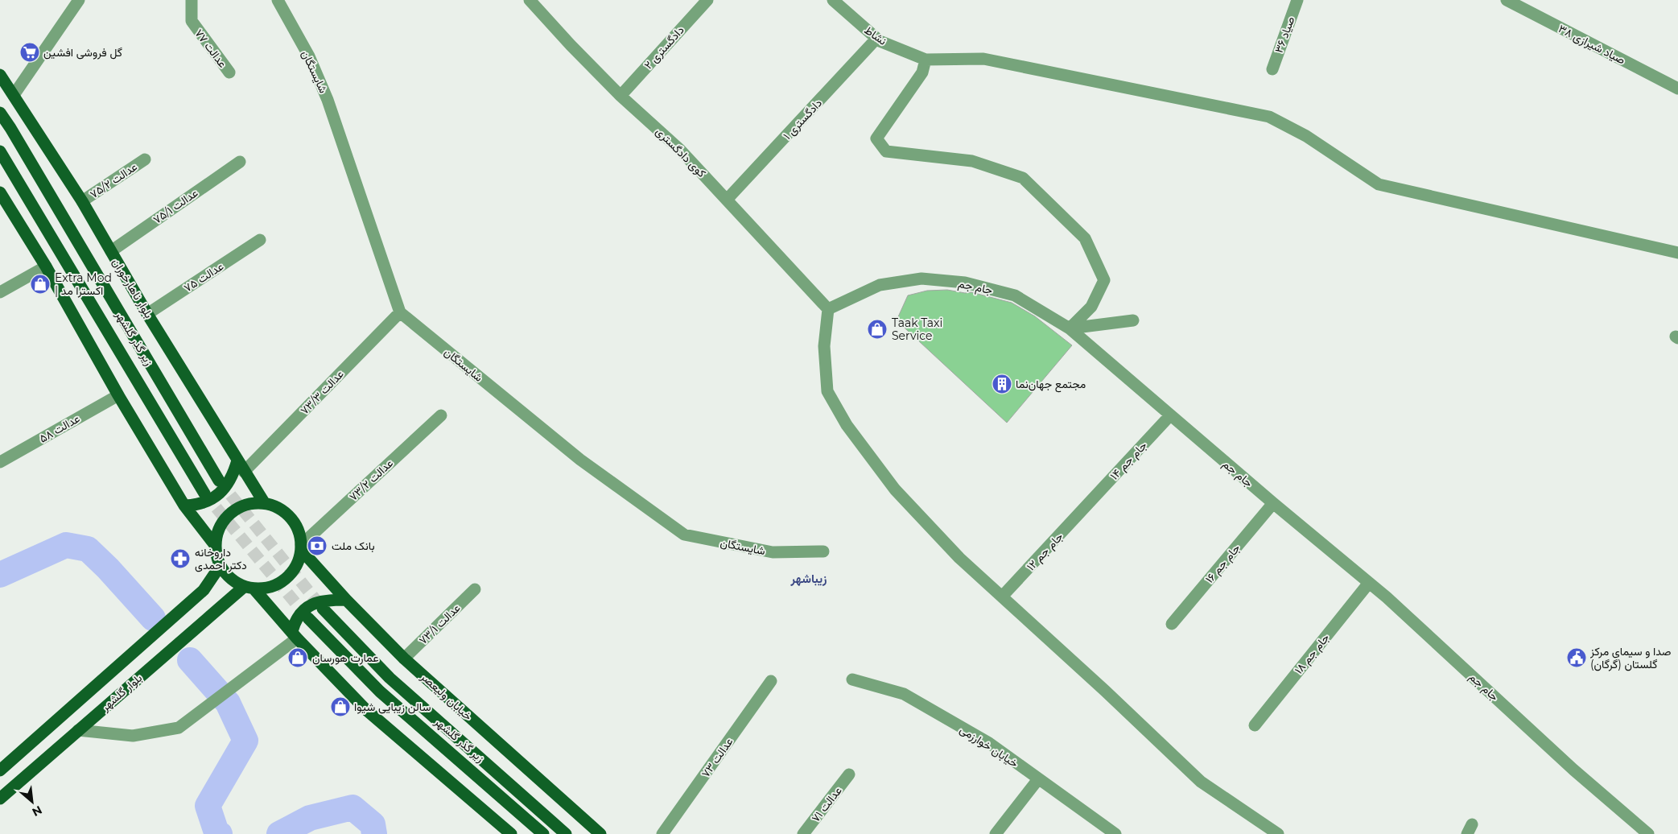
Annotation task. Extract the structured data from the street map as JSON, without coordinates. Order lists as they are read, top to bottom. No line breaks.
{"streets":{"main road":["بلوار ناهارخوران","زیر گذر گلشهر","بلوار گلشهر","خیابان ولیعصر"],"street":["صیاد ۳۶","نشاط","صیاد شیرازی ۳۸","دادگستری ۲","عدالت ۷۷","شایستگان","دادگستری ۱","کوی دادگستری","۷۵/۲ عدالت","۷۵/۱ عدالت","۷۵ عدالت","جام جم","۷۳/۳ عدالت","عدالت ۵۸","۱۴ جام جم","عدالت ۷۳/۲","۱۲ جام جم","۱۶ جام جم","عدالت ۷۳/۱","۱۸ جام جم","خیابان خوارزمی","عدالت ۷۳","عدالت ۷۱"]},"crossings":[["نشاط","دادگستری ۱"],["دادگستری ۲","کوی دادگستری"],["شایستگان","۷۳/۳ عدالت"],["دادگستری ۱","کوی دادگستری"],["کوی دادگستری","جام جم"],["۷۵/۲ عدالت","بلوار ناهارخوران"],["۷۵/۱ عدالت","بلوار ناهارخوران"],["۷۵ عدالت","بلوار ناهارخوران"],["جام جم","۱۴ جام جم"],["جام جم","۱۶ جام جم"],["جام جم","۱۸ جام جم"],["بلوار ناهارخوران","۷۳/۳ عدالت"],["بلوار ناهارخوران","عدالت ۷۳/۲"],["بلوار ناهارخوران","بلوار گلشهر"],["بلوار ناهارخوران","خیابان ولیعصر"],["۱۴ جام جم","۱۲ جام جم"],["عدالت ۷۳/۲","بلوار گلشهر"],["عدالت ۷۳/۲","خیابان ولیعصر"],["عدالت ۷۳/۱","خیابان ولیعصر"],["بلوار گلشهر","خیابان ولیعصر"]],"districts":["زیباشهر"],"places":{"supermarket":["گل فروشی افشین"],"shop":["Extra Mod | اکسترا مد","Taak Taxi Service","عمارت هورسان","سالن زیبایی شیوا"],"building":["مجتمع جهان‌نما"],"bank":["بانک ملت"],"pharmacy":["داروخانه دکتر احمدی"],"public building":["صدا و سیمای مرکز گلستان (گرگان)"]},"north":"bottom right"}
